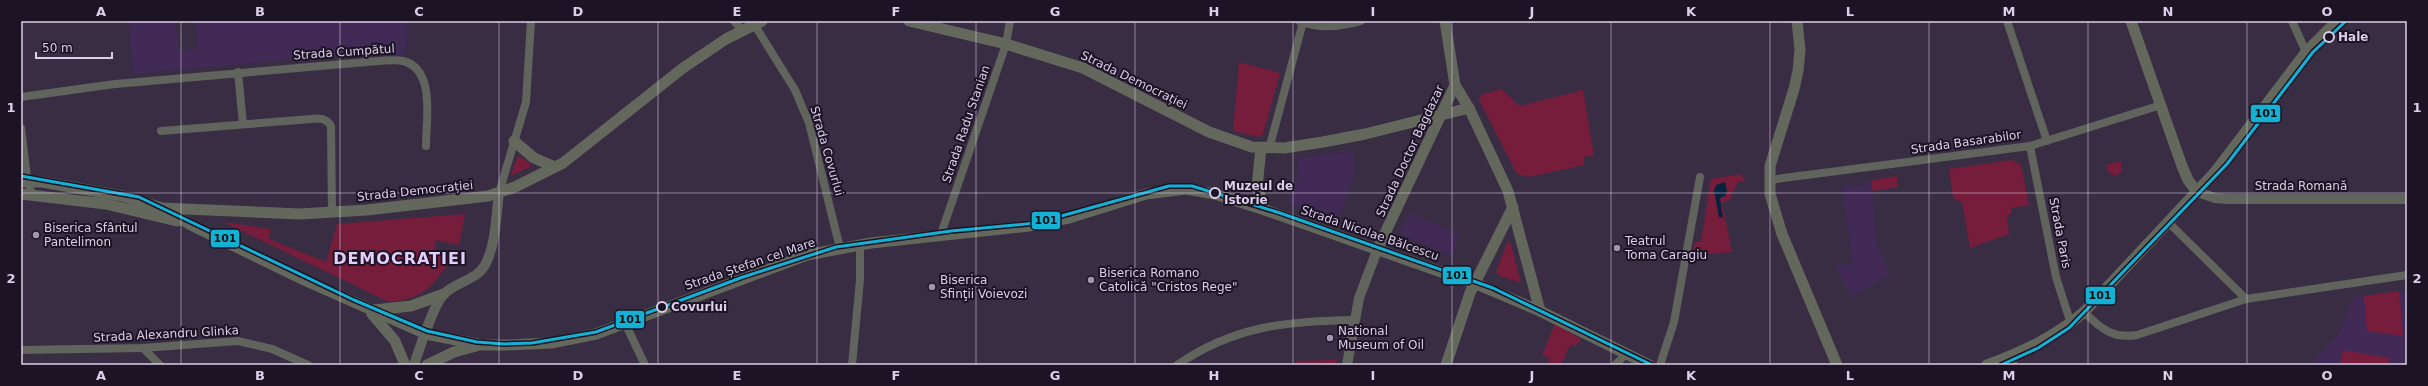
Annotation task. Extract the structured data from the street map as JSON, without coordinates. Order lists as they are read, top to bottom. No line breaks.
{"streets":{"main road":["Strada Democrației","Strada Doctor Bagdazar","Strada Nicolae Bălcescu","Strada Ștefan cel Mare"],"street":["Strada Cumpătul","Strada Radu Stanian","Strada Basarabilor","Strada Covurlui","Strada Romană","Strada Paris","Strada Alexandru Glinka"]},"crossings":[["Strada Democrației","Strada Radu Stanian"],["Strada Democrației","Strada Covurlui"],["Strada Democrației","Strada Ștefan cel Mare"],["Strada Radu Stanian","Strada Ștefan cel Mare"],["Strada Basarabilor","Strada Paris"],["Strada Covurlui","Strada Ștefan cel Mare"],["Strada Doctor Bagdazar","Strada Nicolae Bălcescu"],["Strada Nicolae Bălcescu","Strada Ștefan cel Mare"]],"districts":["DEMOCRAŢIEI"],"places":["Hale","Muzeul de Istorie","Biserica Sfântul Pantelimon","Teatrul Toma Caragiu","Biserica Romano Catolică \"Cristos Rege\"","Biserica Sfinţii Voievozi","Covurlui","National Museum of Oil"],"lines":["transit line 101"],"scale_bar":"50 m","grid":{"columns":["A","B","C","D","E","F","G","H","I","J","K","L","M","N","O"],"rows":["1","2"]}}
